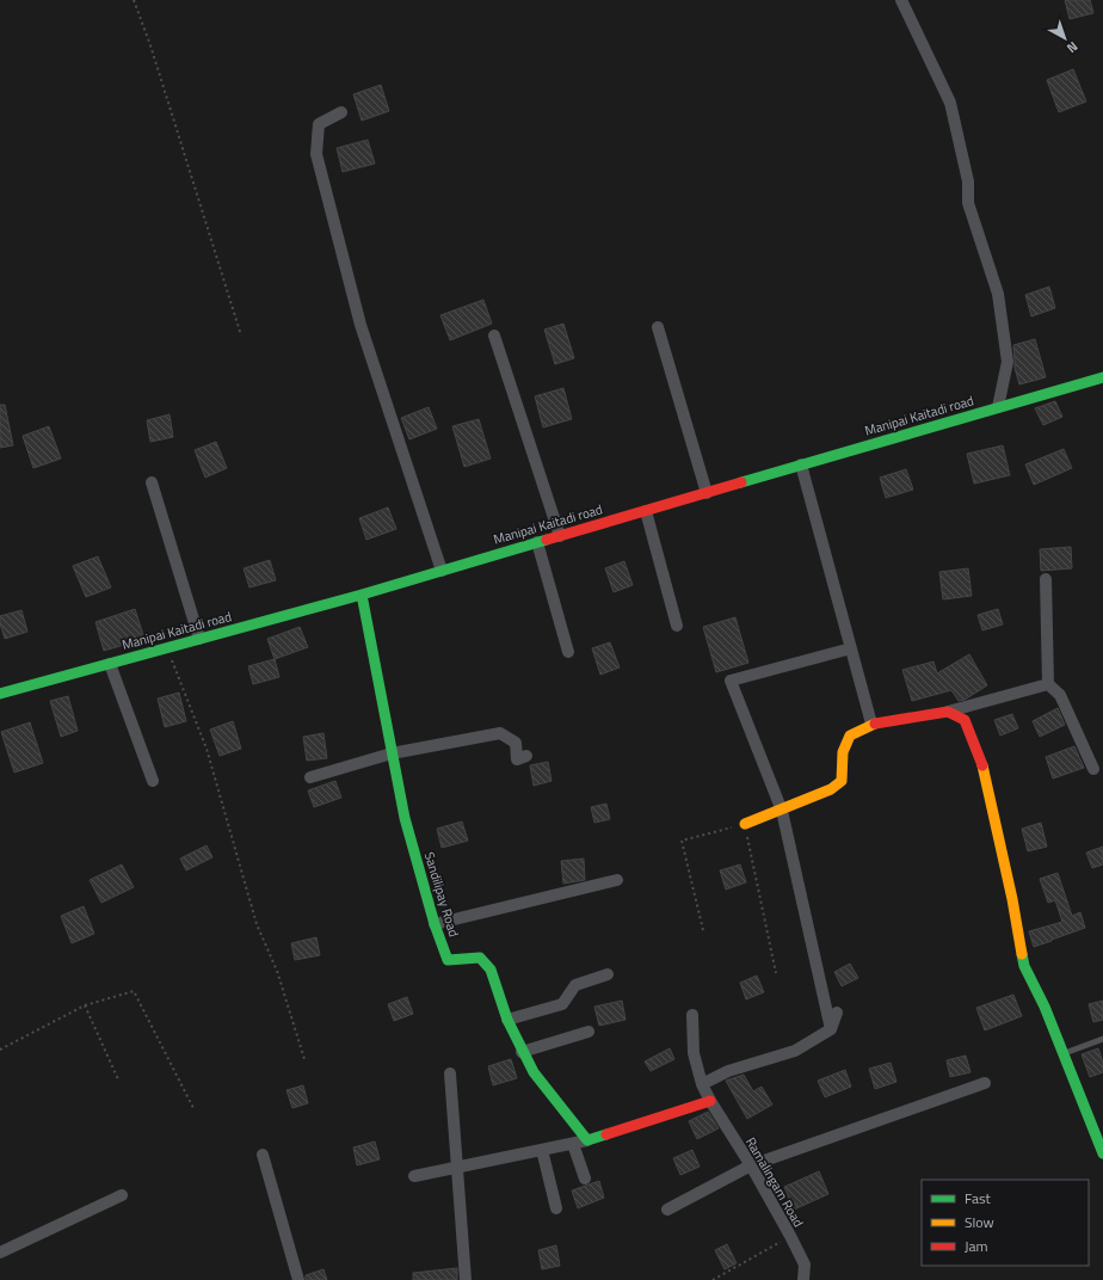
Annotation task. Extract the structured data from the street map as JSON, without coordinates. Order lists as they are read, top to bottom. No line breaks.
{"streets":{"street":["Manipai Kaitadi road","Sandilipay Road","Ramalingam Road"]},"crossings":[["Manipai Kaitadi road","Sandilipay Road"]],"legend":["Fast","Slow","Jam"],"north":"bottom right"}
